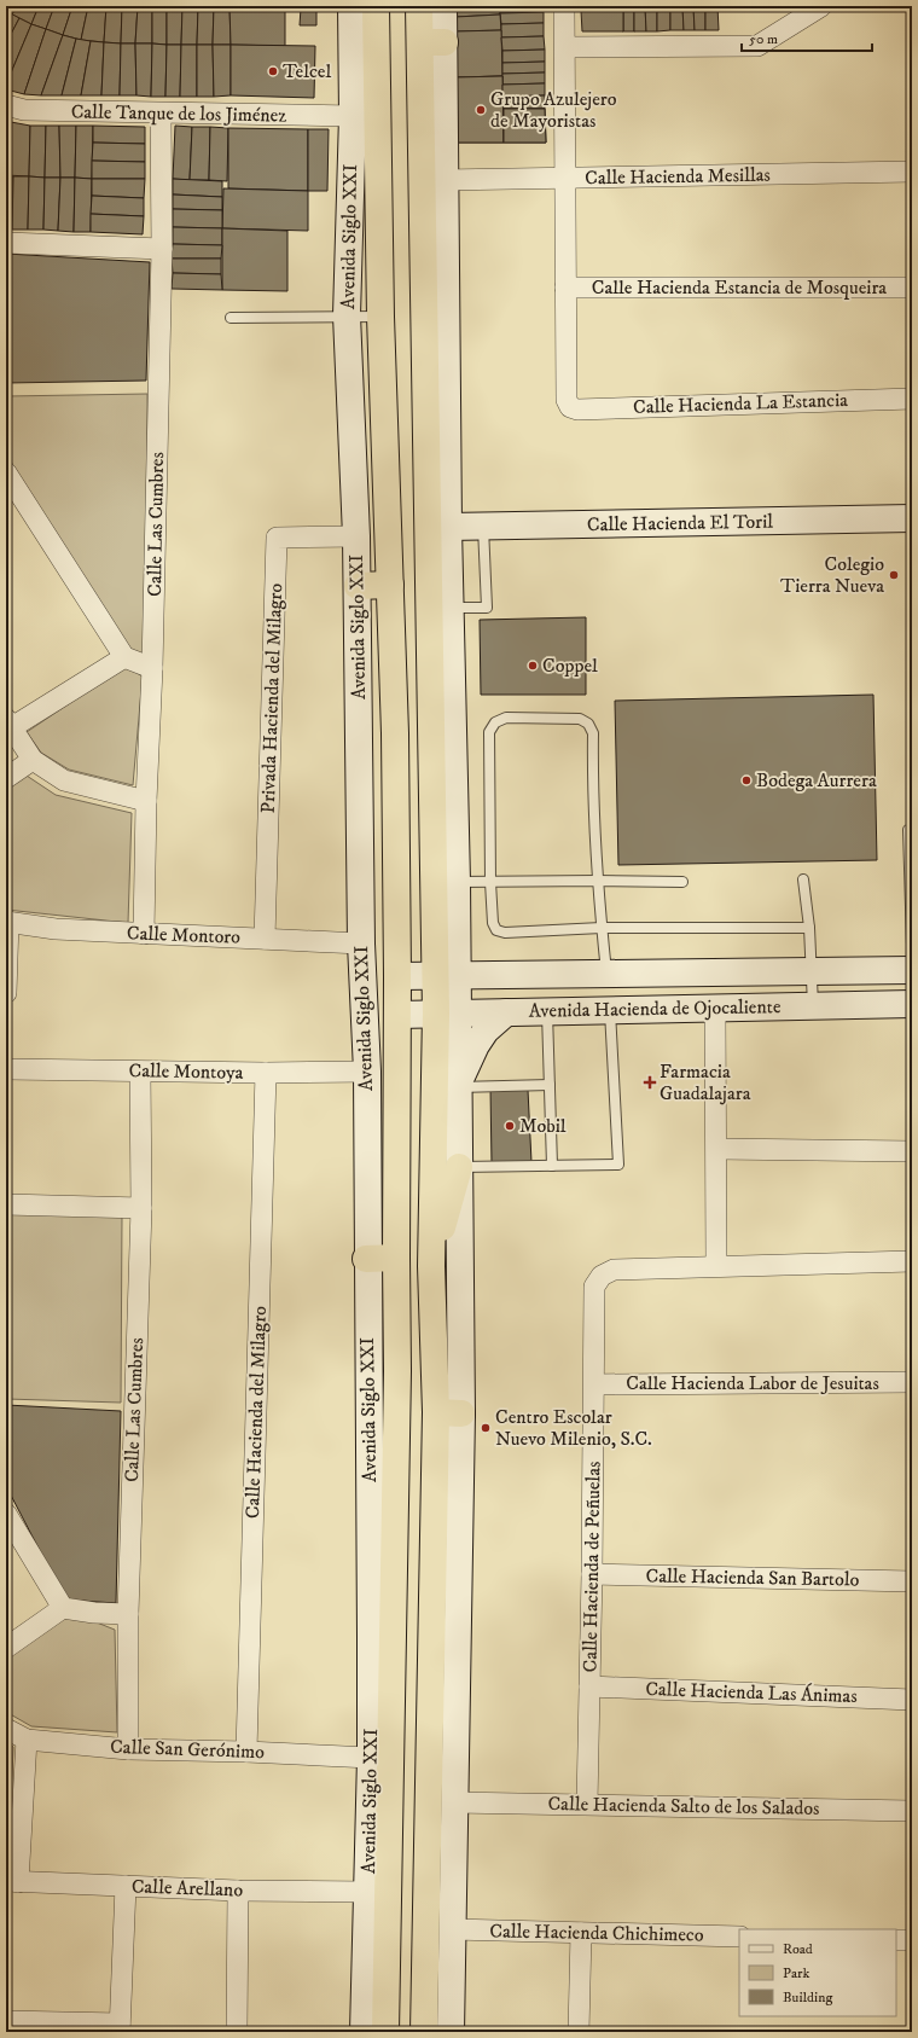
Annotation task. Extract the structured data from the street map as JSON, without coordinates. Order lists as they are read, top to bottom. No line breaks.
{"streets":{"highway":["Avenida Siglo XXI"],"street":["Calle Tanque de los Jiménez","Calle Hacienda Mesillas","Calle Hacienda Estancia de Mosqueira","Calle Hacienda La Estancia","Calle Hacienda El Toril","Calle Las Cumbres","Privada Hacienda del Milagro","Calle Montoro","Avenida Hacienda de Ojocaliente","Calle Montoya","Calle Hacienda Labor de Jesuitas","Calle Hacienda del Milagro","Calle Hacienda de Peñuelas","Calle Hacienda San Bartolo","Calle Hacienda Las Ánimas","Calle San Gerónimo","Calle Hacienda Salto de los Salados","Calle Arellano","Calle Hacienda Chichimeco"]},"crossings":[["Calle Tanque de los Jiménez","Avenida Siglo XXI"],["Calle Tanque de los Jiménez","Calle Las Cumbres"],["Avenida Siglo XXI","Privada Hacienda del Milagro"],["Avenida Siglo XXI","Calle Montoro"],["Avenida Siglo XXI","Avenida Hacienda de Ojocaliente"],["Avenida Siglo XXI","Calle Montoya"],["Avenida Siglo XXI","Calle San Gerónimo"],["Avenida Siglo XXI","Calle Arellano"],["Calle Hacienda Estancia de Mosqueira","Calle Hacienda La Estancia"],["Calle Las Cumbres","Calle Montoro"],["Calle Las Cumbres","Calle Montoya"],["Calle Las Cumbres","Calle San Gerónimo"],["Privada Hacienda del Milagro","Calle Montoro"],["Calle Montoya","Calle Hacienda del Milagro"],["Calle Hacienda Labor de Jesuitas","Calle Hacienda de Peñuelas"],["Calle Hacienda del Milagro","Calle San Gerónimo"],["Calle Hacienda de Peñuelas","Calle Hacienda San Bartolo"],["Calle Hacienda de Peñuelas","Calle Hacienda Las Ánimas"],["Calle Hacienda de Peñuelas","Calle Hacienda Salto de los Salados"]],"places":{"other":["Telcel","Grupo Azulejero de Mayoristas","Colegio Tierra Nueva","Coppel","Bodega Aurrera","Mobil","Centro Escolar Nuevo Milenio, S.C."],"health":["Farmacia Guadalajara"]},"legend":["Road","Park","Building"],"scale_bar":"50 m"}
